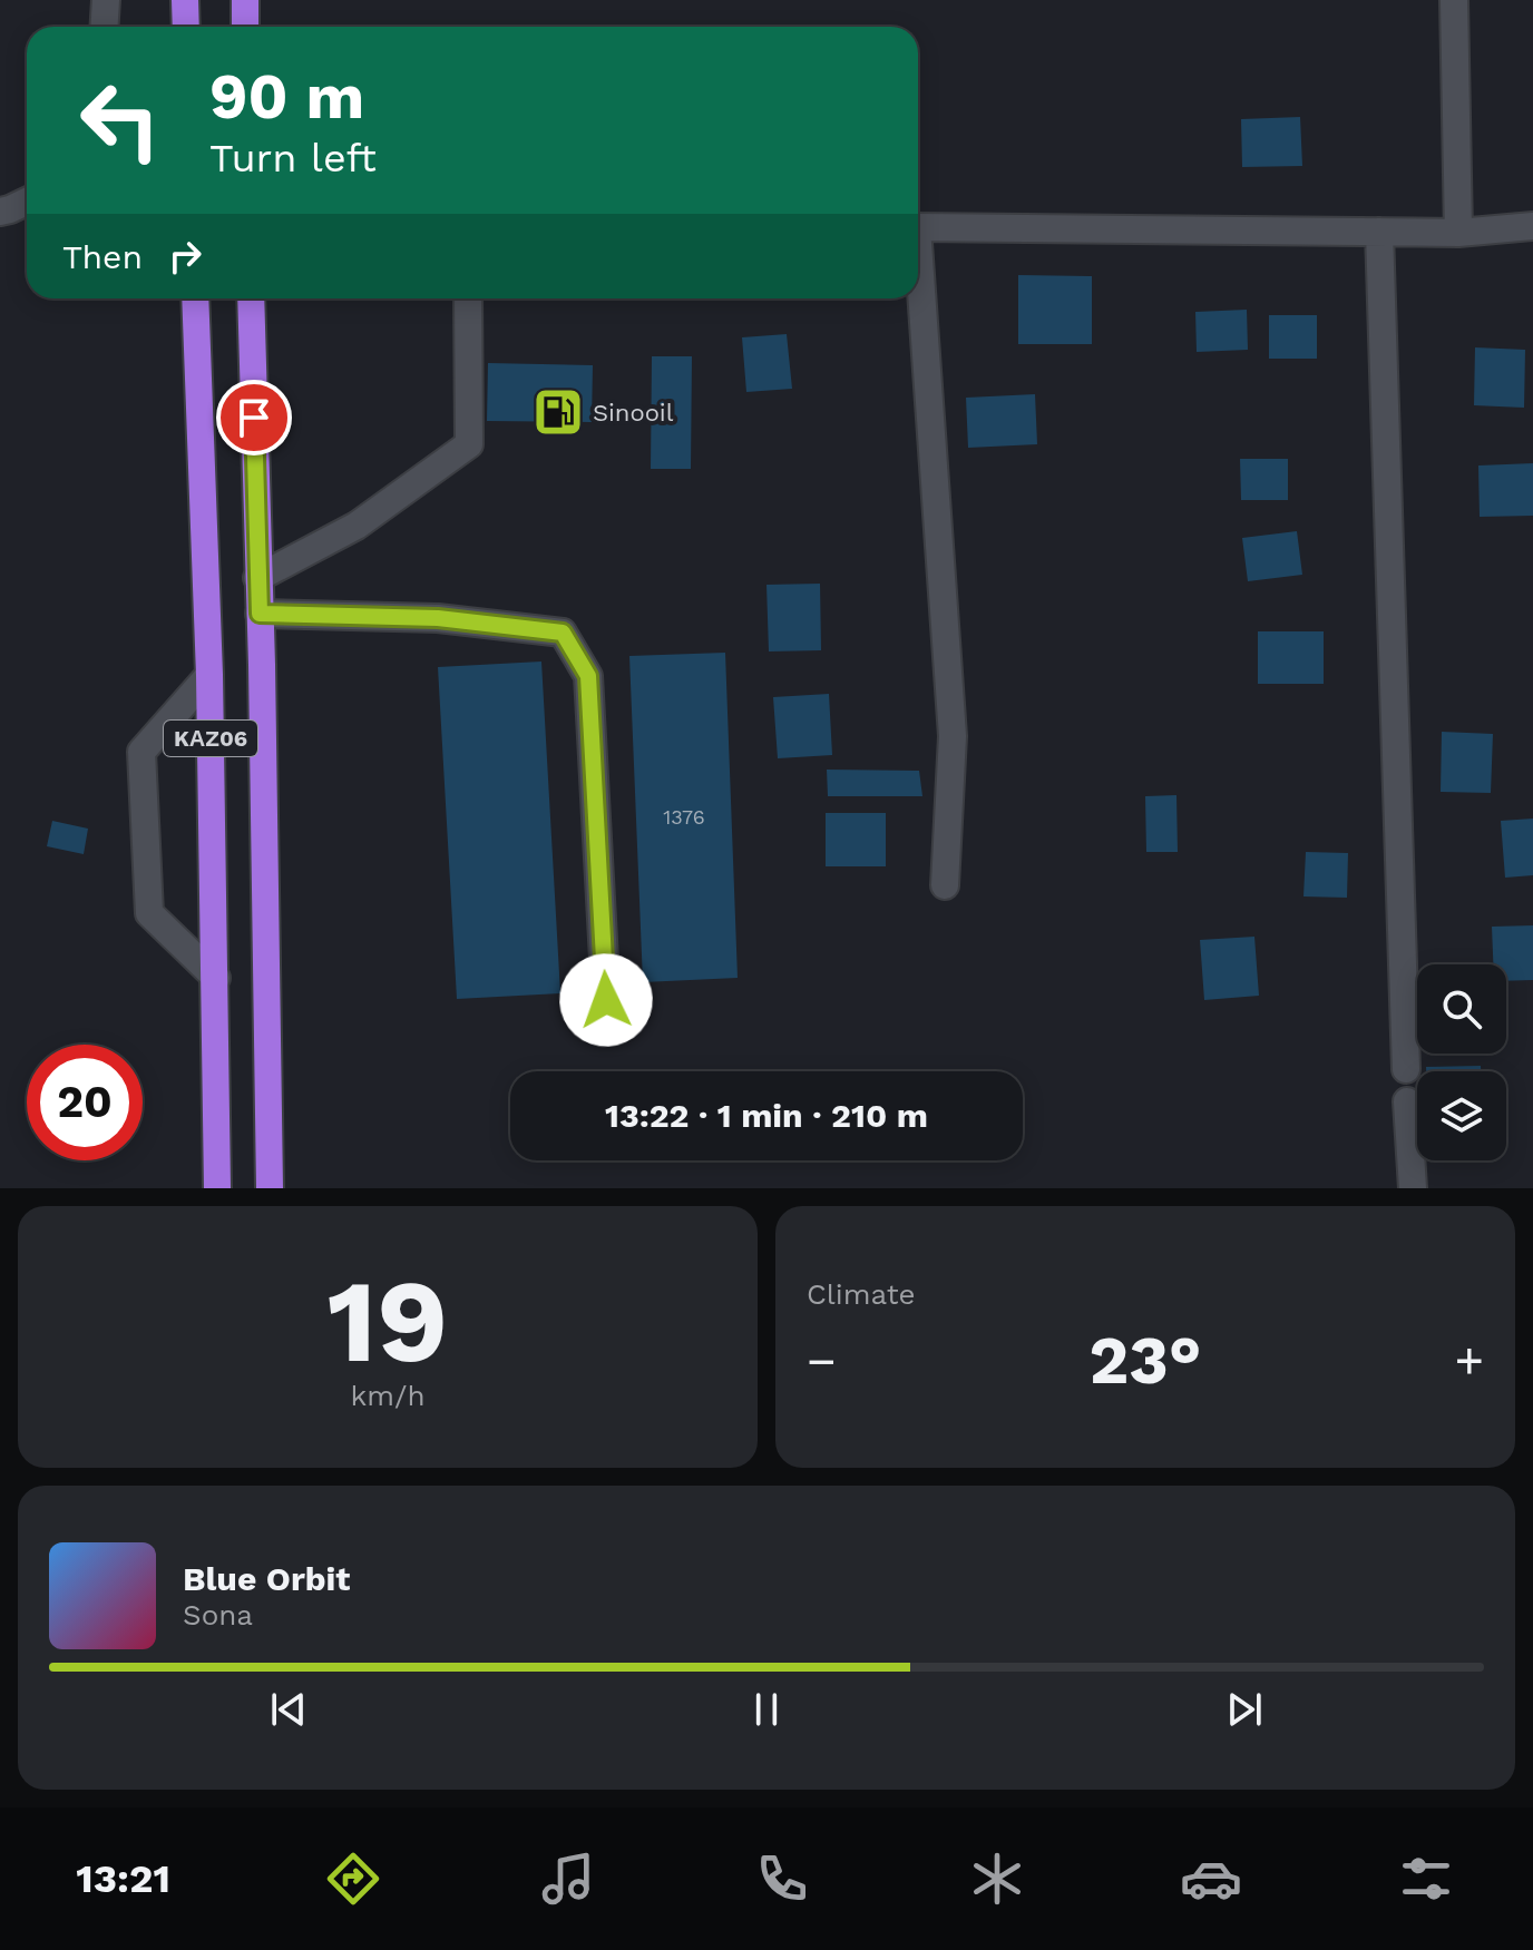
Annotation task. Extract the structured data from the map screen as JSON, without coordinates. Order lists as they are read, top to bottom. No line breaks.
{"streets":{"highway":["KАZ06"]},"places":{"fuel station":["Sinooil"]},"house_numbers":["1376"],"page":{"turn":["90 m","Turn left"],"then":"Then","limit":"20","trip":"13:22 · 1 min · 210 m","tile":[["19","km/h"],"Climate"],"heat":["−","23°","+"],"song":["Blue Orbit","Sona"],"tabs":"13:21"}}
